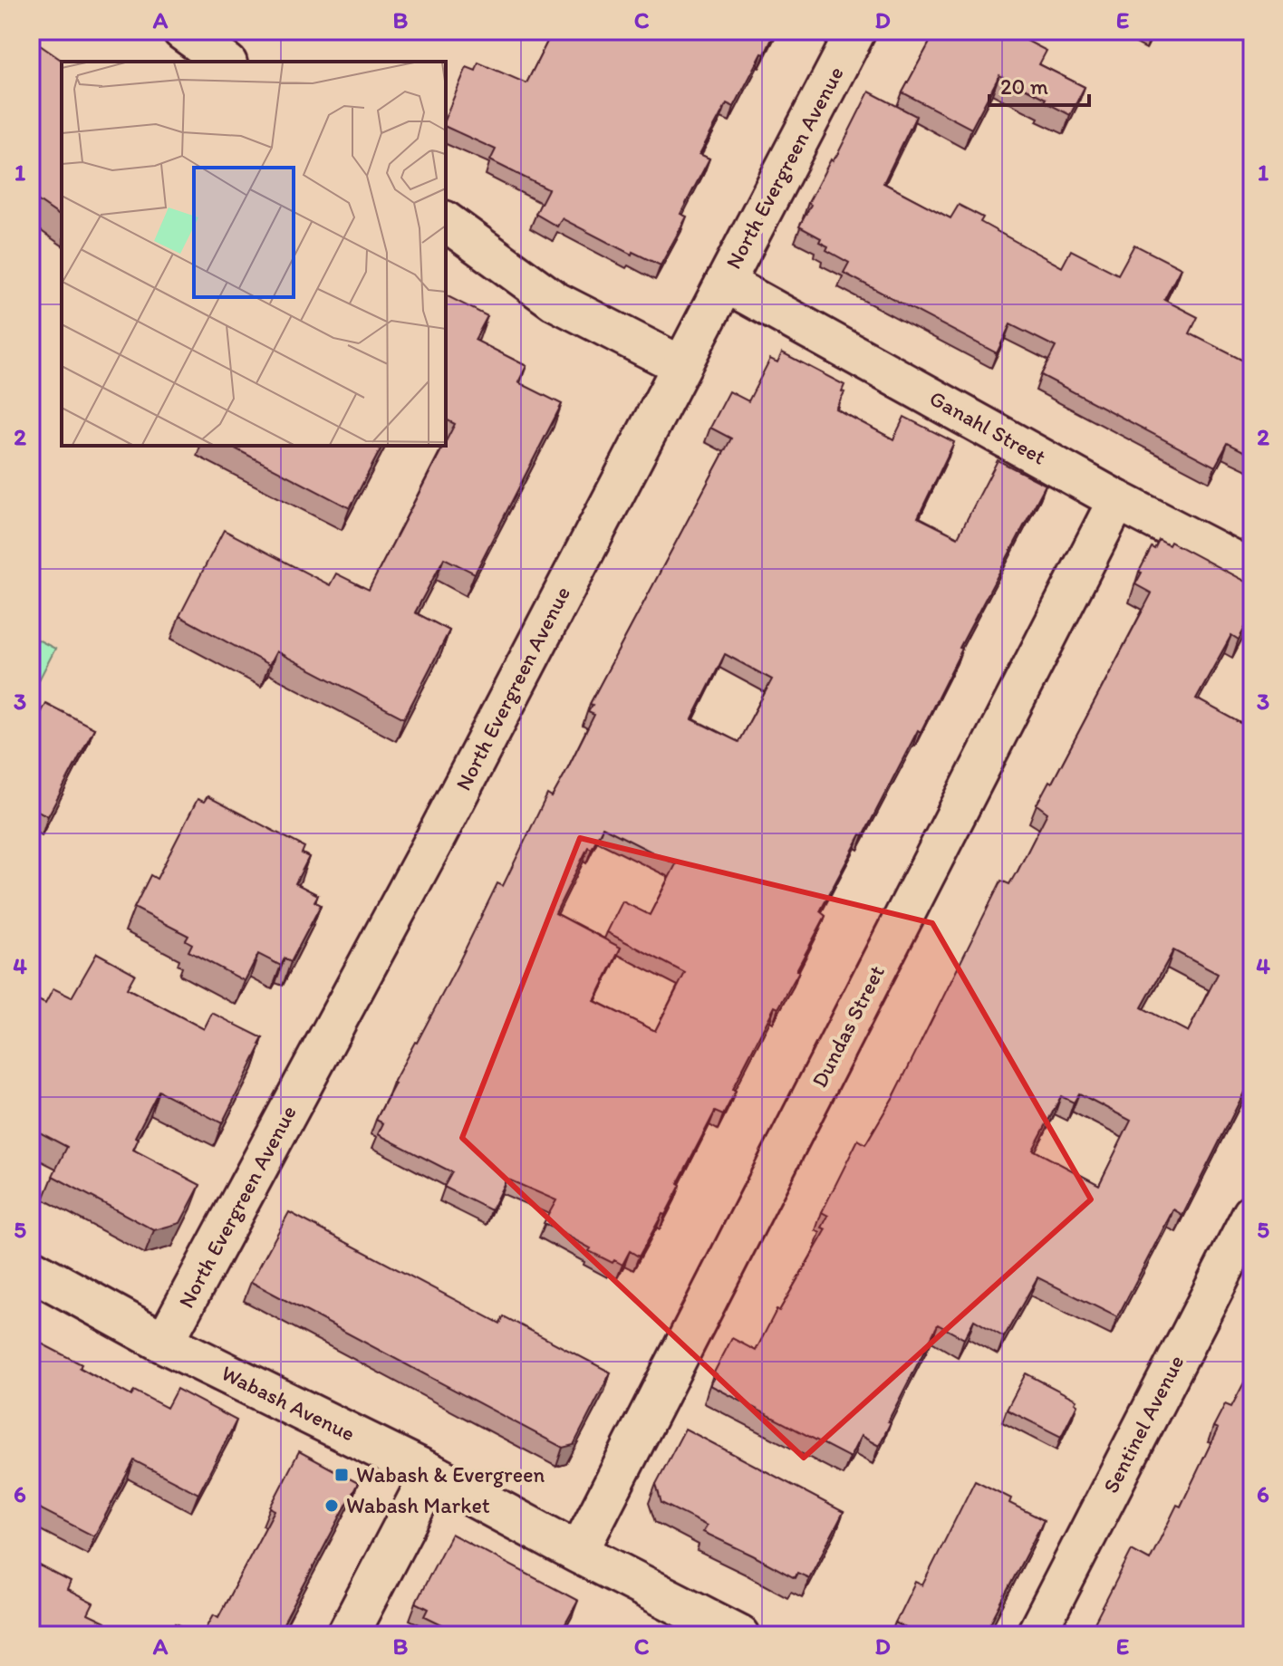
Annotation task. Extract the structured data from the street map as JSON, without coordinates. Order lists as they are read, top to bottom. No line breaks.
{"streets":{"street":["North Evergreen Avenue","Ganahl Street","Dundas Street","Wabash Avenue","Sentinel Avenue"]},"crossings":[["North Evergreen Avenue","Ganahl Street"],["North Evergreen Avenue","Wabash Avenue"],["Ganahl Street","Dundas Street"],["Dundas Street","Wabash Avenue"]],"places":{"transit":["Wabash & Evergreen"],"other":["Wabash Market"]},"scale_bar":"20 m","grid":{"columns":["A","B","C","D","E"],"rows":["1","2","3","4","5","6"]}}
